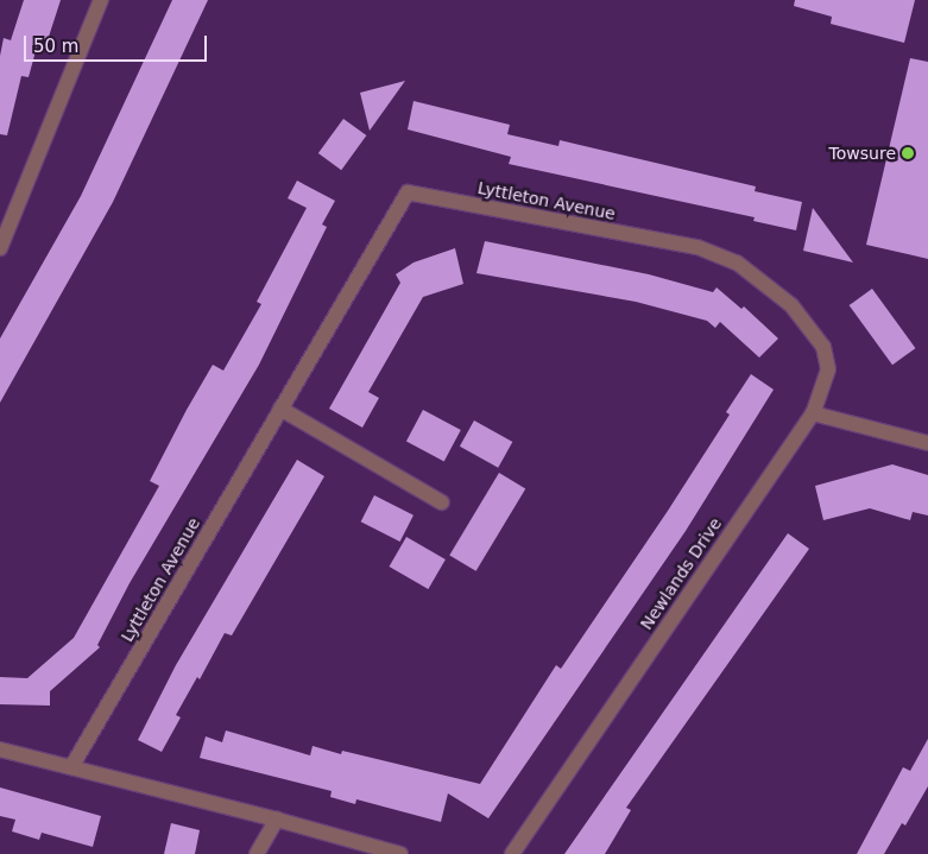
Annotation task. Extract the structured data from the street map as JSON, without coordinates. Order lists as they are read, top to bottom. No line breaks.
{"streets":{"street":["Lyttleton Avenue","Newlands Drive"]},"crossings":[["Lyttleton Avenue","Newlands Drive"]],"places":["Towsure"],"scale_bar":"50 m"}
